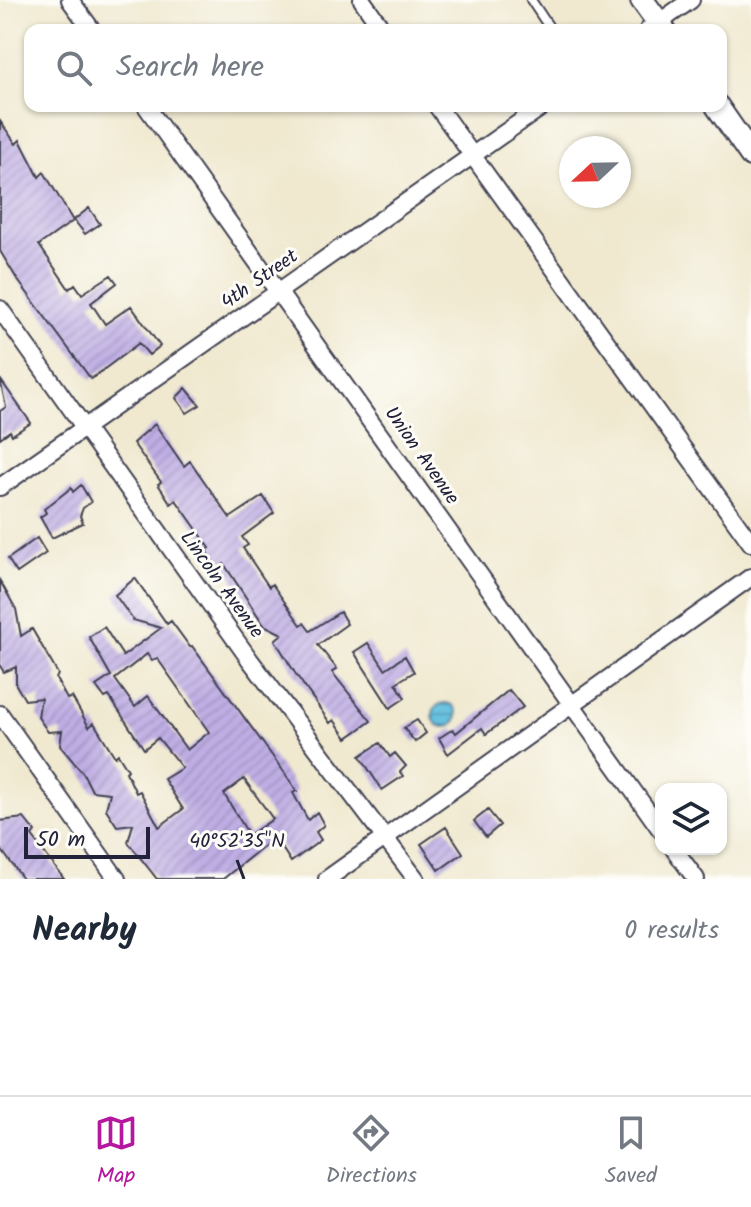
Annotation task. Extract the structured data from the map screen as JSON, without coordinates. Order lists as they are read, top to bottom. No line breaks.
{"streets":{"street":["4th Street","Union Avenue","Lincoln Avenue"]},"crossings":[["4th Street","Union Avenue"],["4th Street","Lincoln Avenue"]],"scale_bar":"50 m","north":"left","page":{"search":"Search here","scale":"50 m","heading":["Nearby","0 results"],"nav":["Map","Directions","Saved"]},"coordinates":["40°52'35\"N"]}
